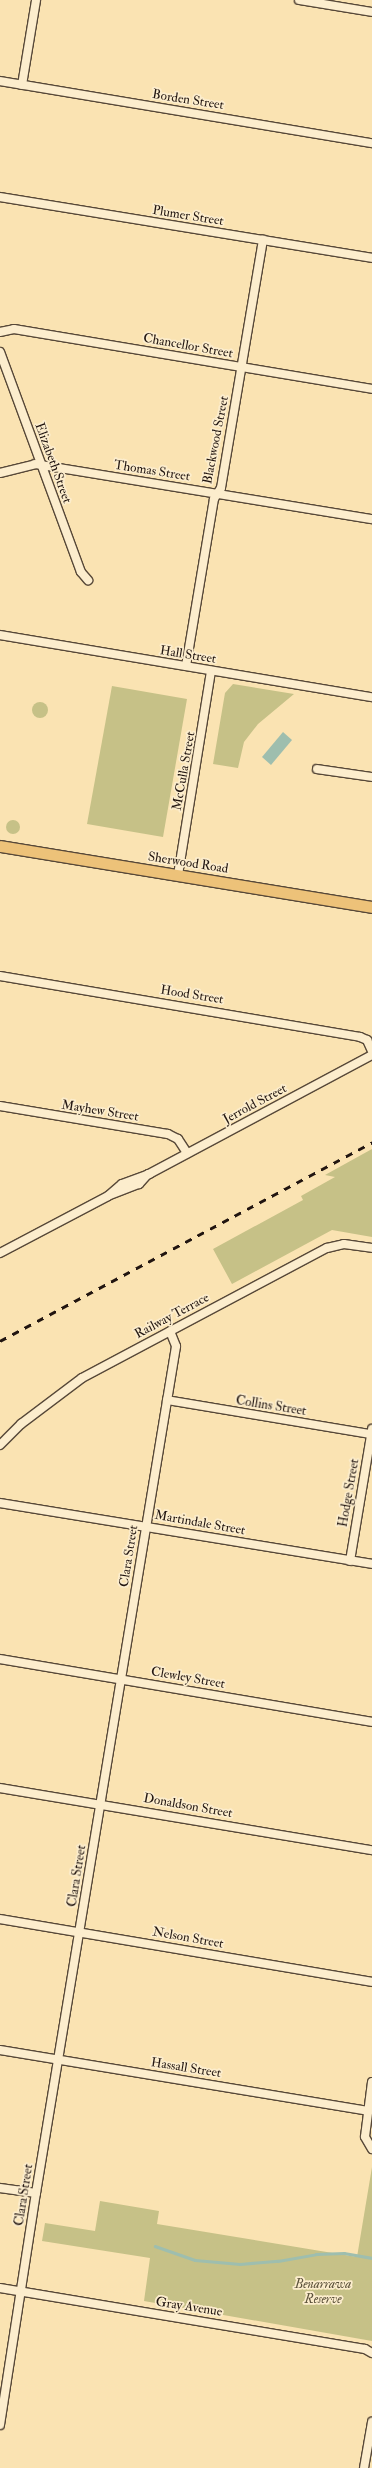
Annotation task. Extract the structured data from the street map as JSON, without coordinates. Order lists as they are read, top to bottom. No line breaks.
{"streets":{"main road":["Sherwood Road"],"street":["Borden Street","Plumer Street","Chancellor Street","Blackwood Street","Elizabeth Street","Thomas Street","Hall Street","McCulla Street","Hood Street","Jerrold Street","Mayhew Street","Railway Terrace","Collins Street","Hodge Street","Martindale Street","Clara Street","Clewley Street","Donaldson Street","Nelson Street","Hassall Street","Gray Avenue"]},"crossings":[["Plumer Street","Blackwood Street"],["Chancellor Street","Blackwood Street"],["Blackwood Street","Thomas Street"],["Blackwood Street","Hall Street"],["Elizabeth Street","Thomas Street"],["Hall Street","McCulla Street"],["McCulla Street","Sherwood Road"],["Jerrold Street","Mayhew Street"],["Railway Terrace","Clara Street"],["Collins Street","Hodge Street"],["Collins Street","Clara Street"],["Hodge Street","Martindale Street"],["Martindale Street","Clara Street"],["Clara Street","Clewley Street"],["Clara Street","Donaldson Street"],["Clara Street","Nelson Street"],["Clara Street","Hassall Street"],["Clara Street","Gray Avenue"]],"parks":["Benarrawa Reserve"]}
